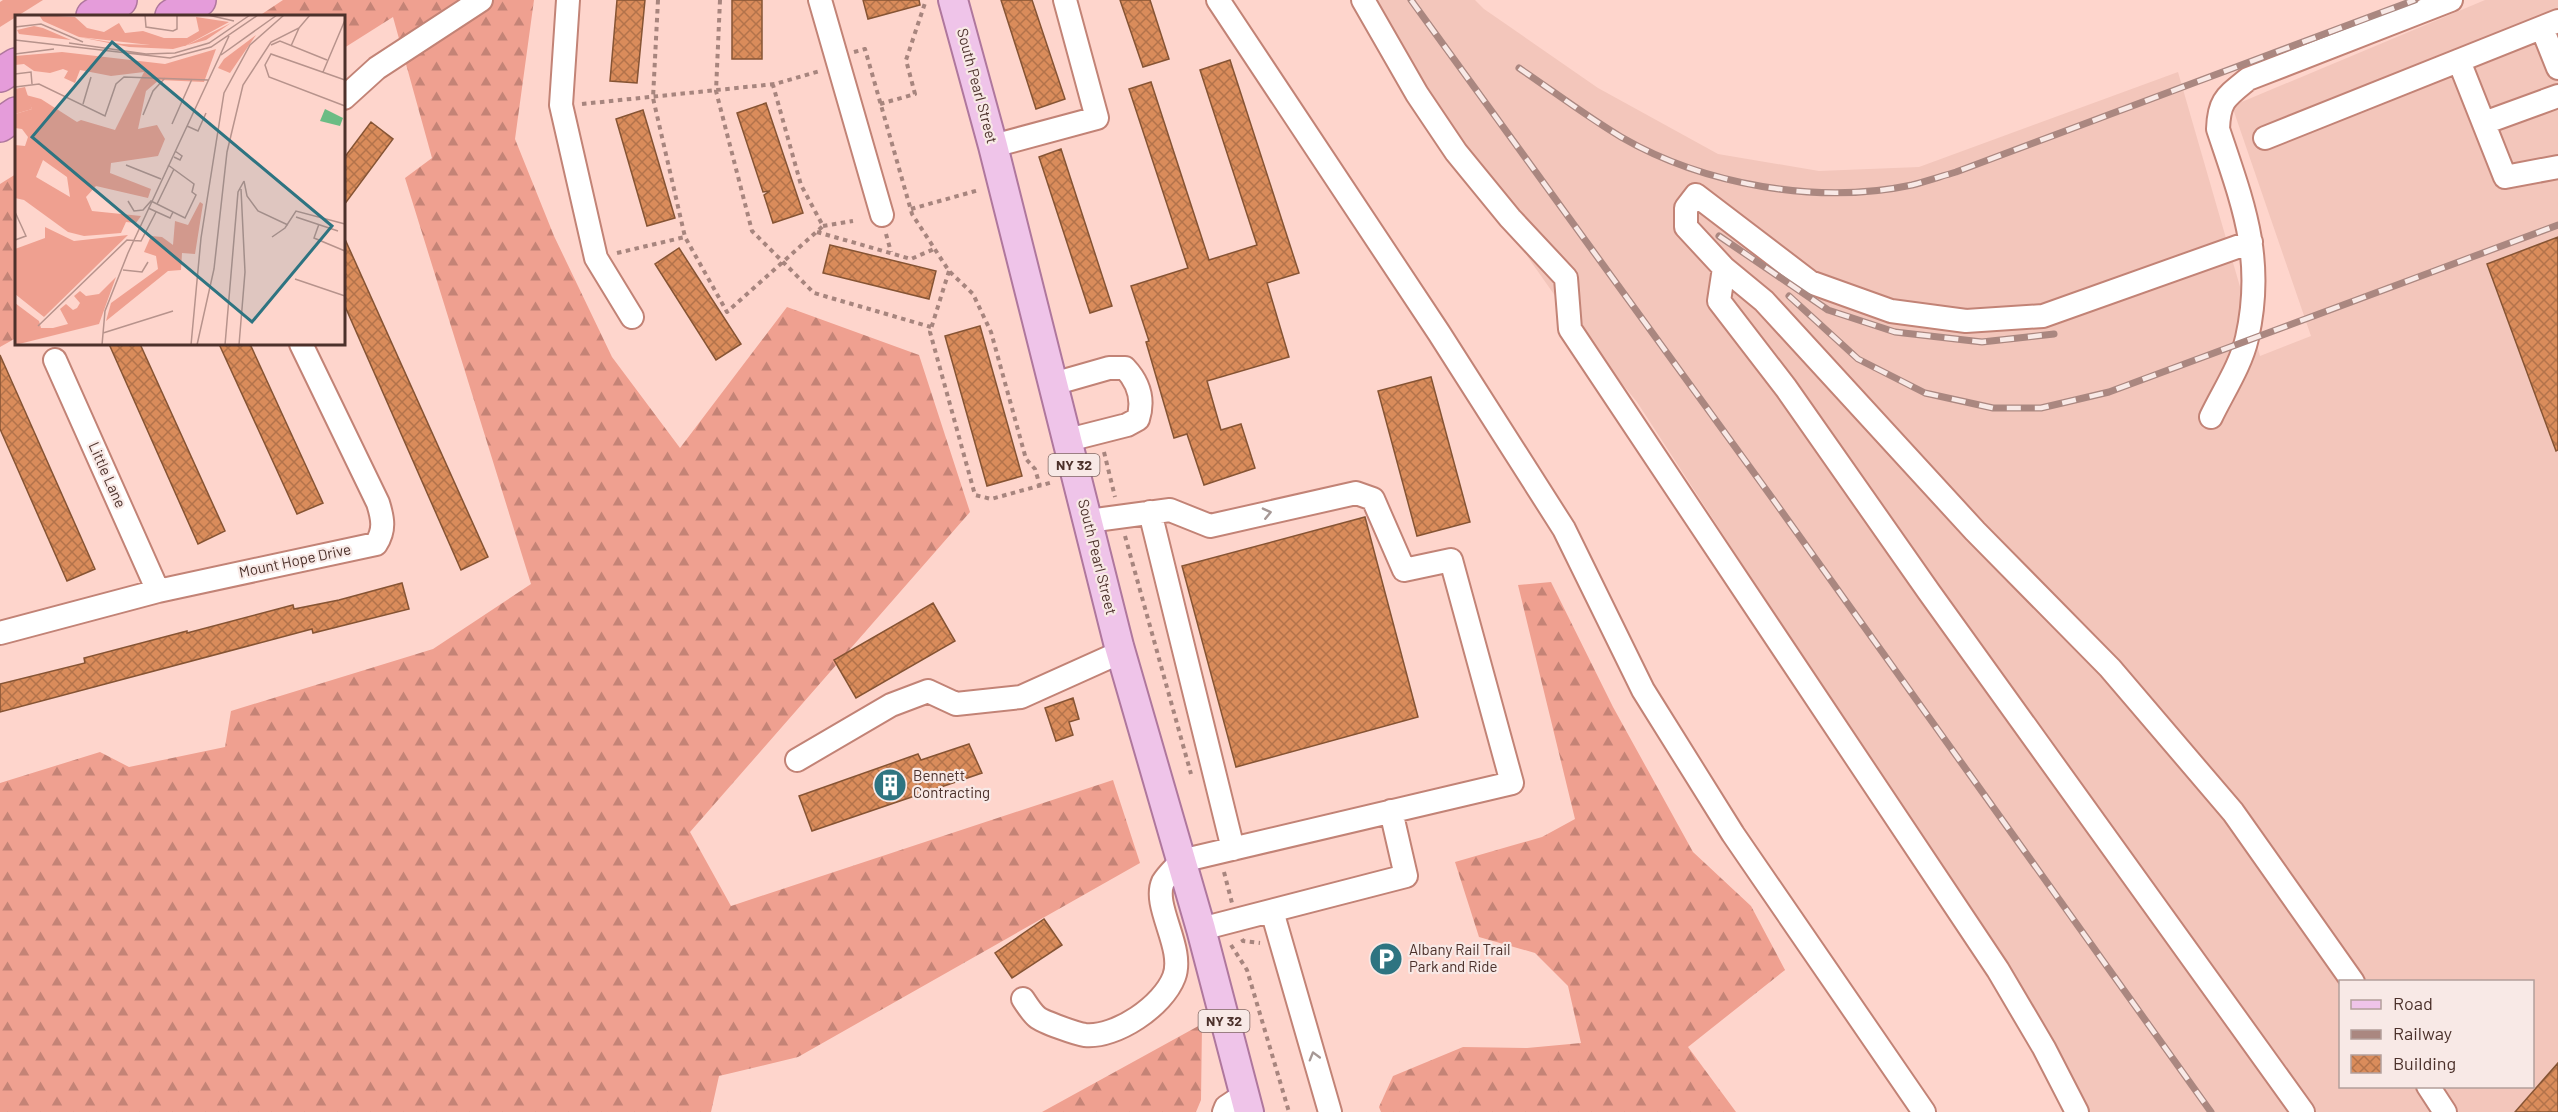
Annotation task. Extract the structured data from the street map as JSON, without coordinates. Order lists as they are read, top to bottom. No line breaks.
{"streets":{"main road":["South Pearl Street","NY 32"],"street":["Little Lane","Mount Hope Drive"]},"crossings":[["Little Lane","Mount Hope Drive"]],"places":{"building":["Bennett Contracting"],"parking":["Albany Rail Trail Park and Ride"]},"legend":["Road","Railway","Building"]}
